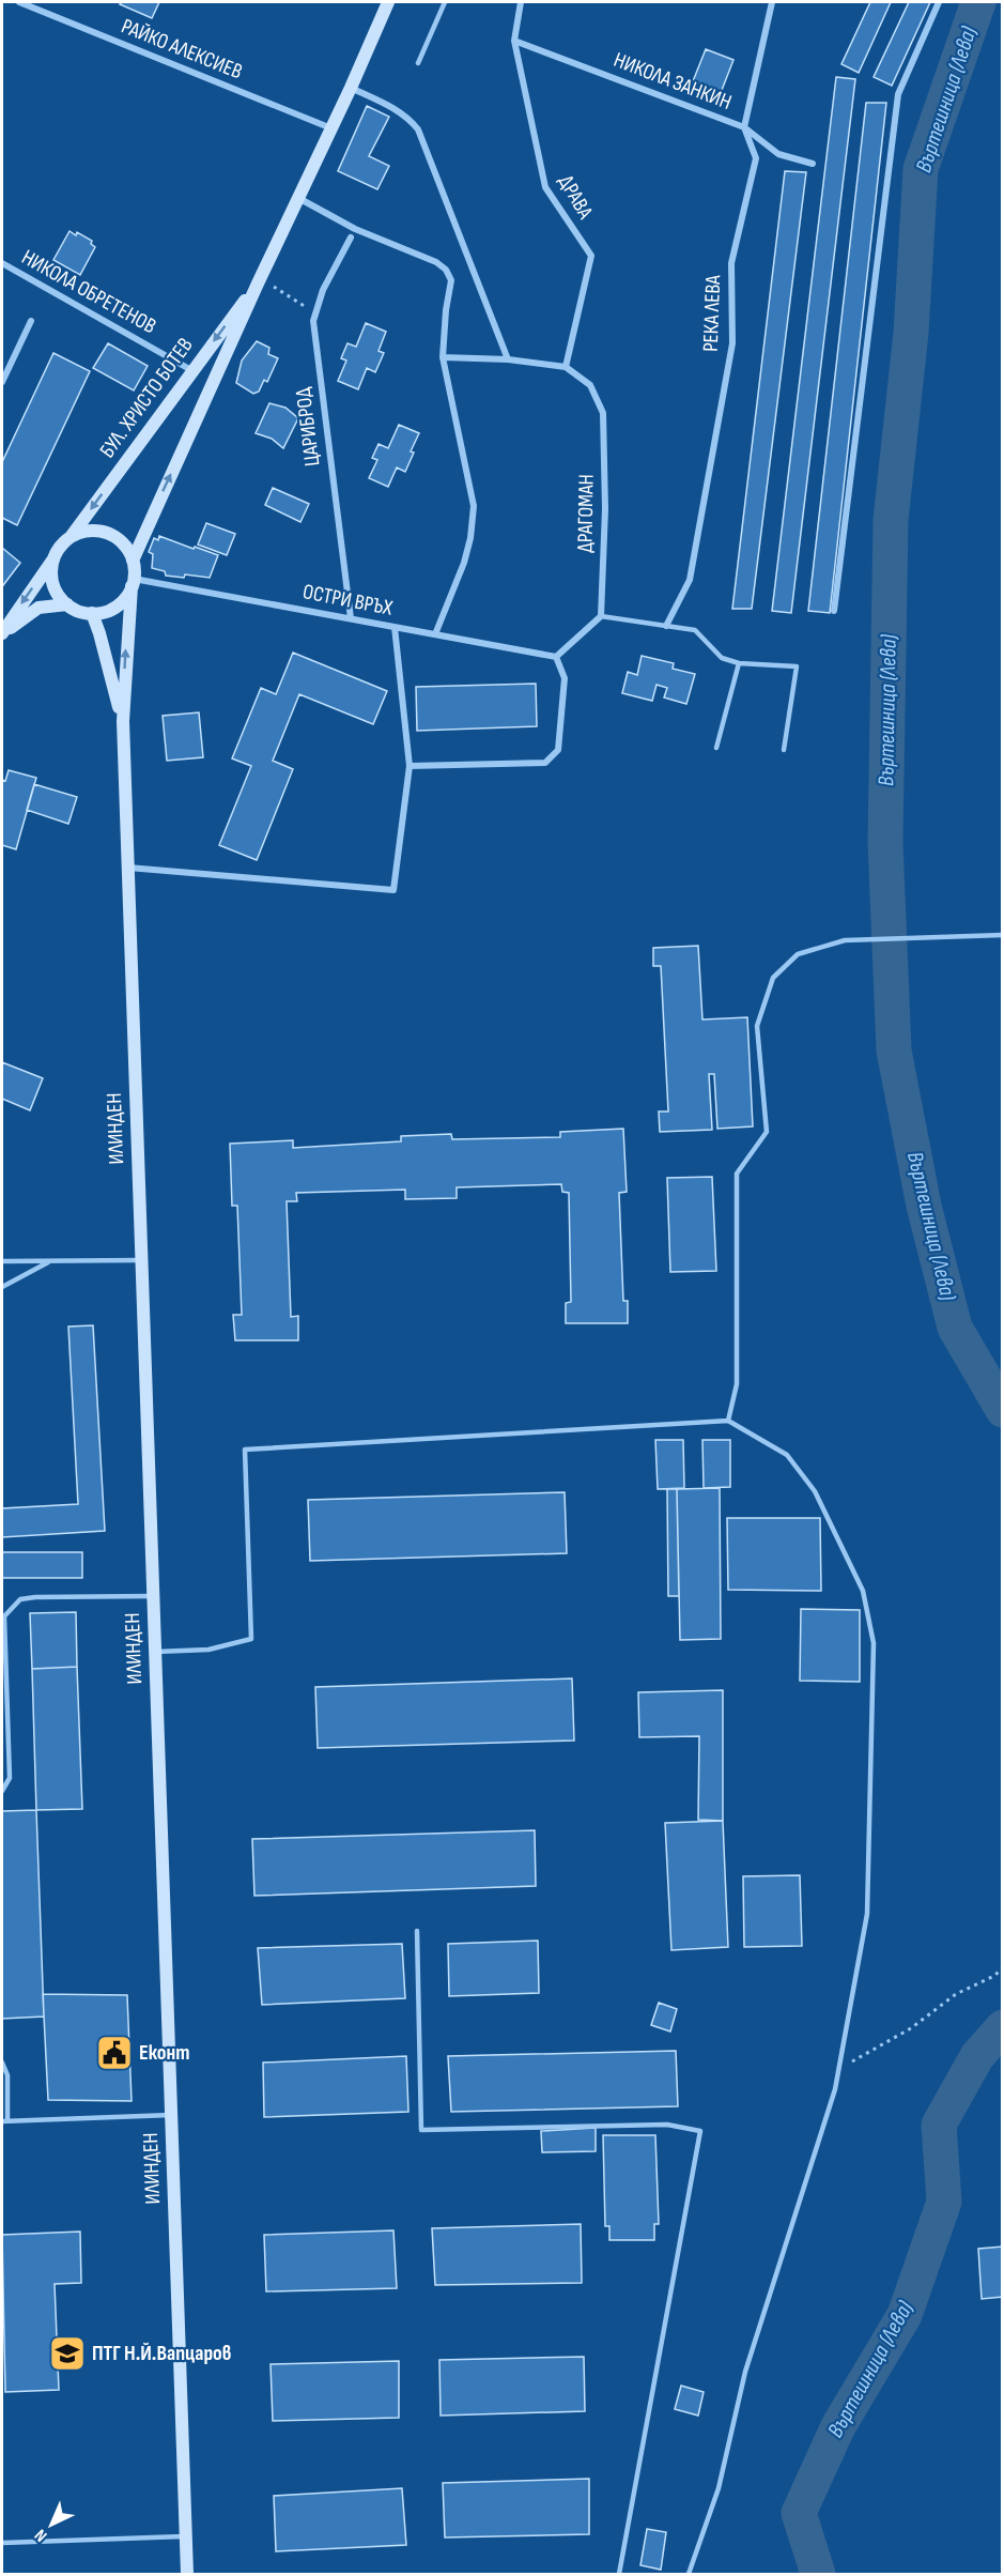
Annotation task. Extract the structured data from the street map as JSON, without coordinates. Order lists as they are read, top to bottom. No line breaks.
{"streets":{"street":["РАЙКО АЛЕКСИЕВ","НИКОЛА ЗАНКИН","ДРАВА","НИКОЛА ОБРЕТЕНОВ","РЕКА ЛЕВА","БУЛ. ХРИСТО БОТЕВ","ЦАРИБРОД","ДРАГОМАН","ОСТРИ ВРЪХ","ИЛИНДЕН"]},"crossings":[["РАЙКО АЛЕКСИЕВ","БУЛ. ХРИСТО БОТЕВ"],["НИКОЛА ЗАНКИН","ДРАВА"],["НИКОЛА ЗАНКИН","РЕКА ЛЕВА"],["ДРАВА","ДРАГОМАН"],["НИКОЛА ОБРЕТЕНОВ","БУЛ. ХРИСТО БОТЕВ"],["БУЛ. ХРИСТО БОТЕВ","ОСТРИ ВРЪХ"],["БУЛ. ХРИСТО БОТЕВ","ИЛИНДЕН"],["ЦАРИБРОД","ОСТРИ ВРЪХ"],["ОСТРИ ВРЪХ","ИЛИНДЕН"]],"water":["Въртешница (Лева)"],"places":{"public building":["Еконт"],"school or university":["ПТГ Н.Й.Вапцаров"]},"north":"bottom left"}
